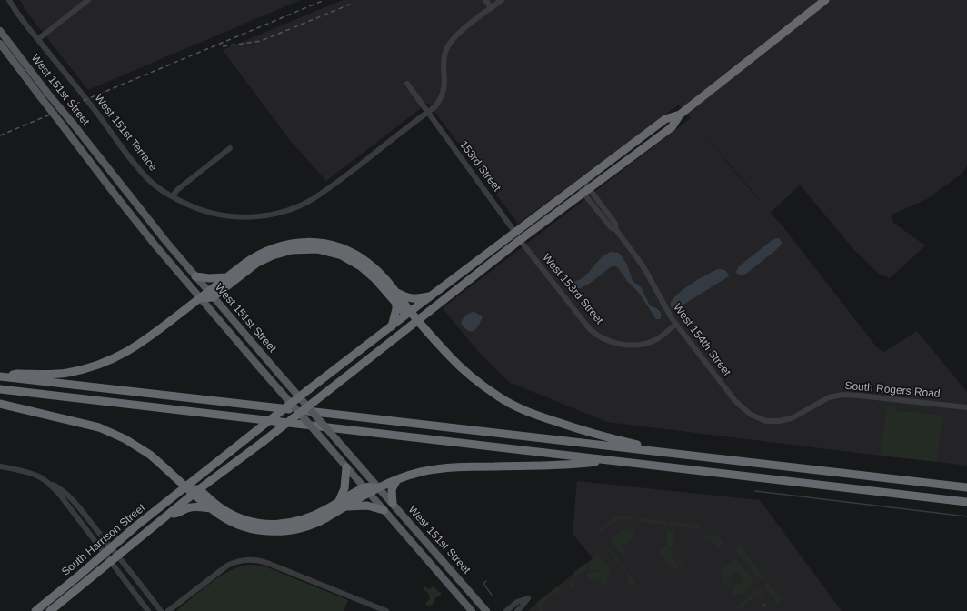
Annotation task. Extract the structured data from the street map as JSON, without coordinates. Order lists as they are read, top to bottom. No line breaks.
{"streets":{"highway":["South Harrison Street"],"main road":["West 151st Street"],"street":["West 151st Terrace","153rd Street","West 153rd Street","West 154th Street","South Rogers Road"]},"crossings":[["West 151st Terrace","153rd Street"],["153rd Street","South Harrison Street"],["West 153rd Street","West 154th Street"],["West 153rd Street","South Harrison Street"],["West 154th Street","South Rogers Road"],["West 154th Street","South Harrison Street"]]}
